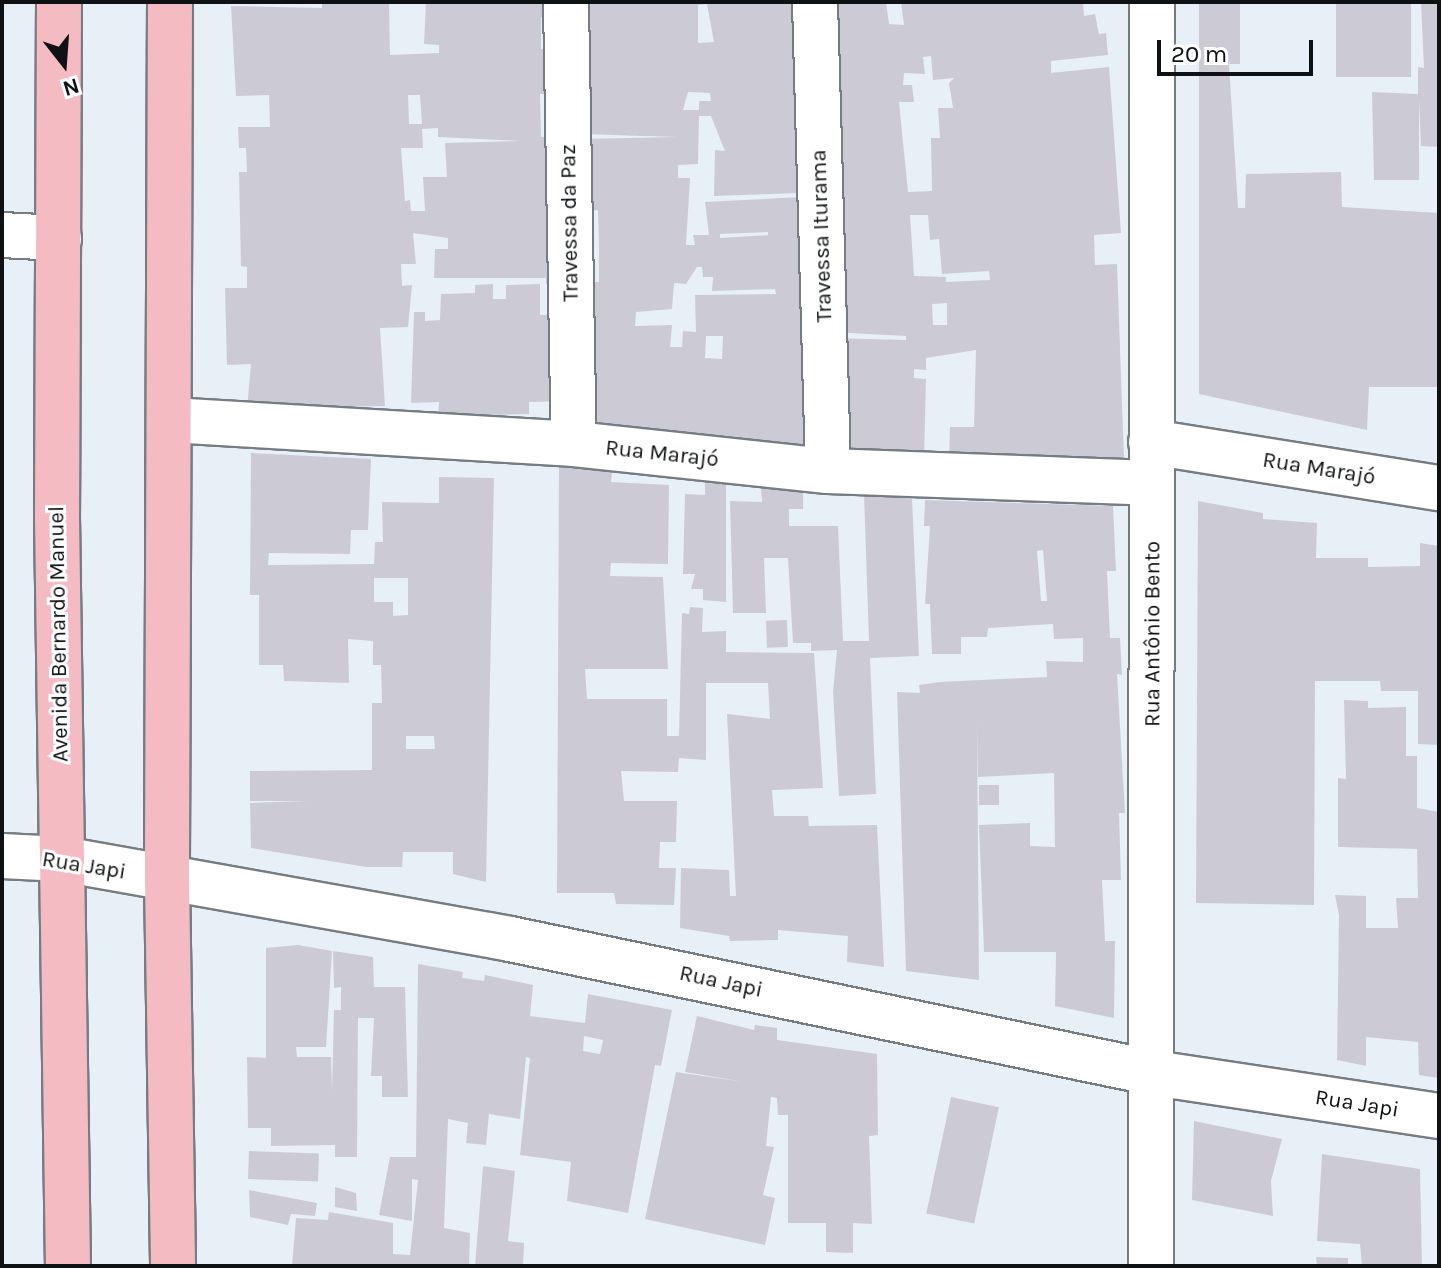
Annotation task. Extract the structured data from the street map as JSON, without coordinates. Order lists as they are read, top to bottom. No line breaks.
{"streets":{"main road":["Avenida Bernardo Manuel"],"street":["Travessa da Paz","Travessa Iturama","Rua Marajó","Rua Antônio Bento","Rua Japi"]},"crossings":[["Travessa da Paz","Rua Marajó"],["Travessa Iturama","Rua Marajó"],["Rua Marajó","Rua Antônio Bento"],["Avenida Bernardo Manuel","Rua Japi"],["Rua Antônio Bento","Rua Japi"]],"scale_bar":"20 m","north":"bottom"}
